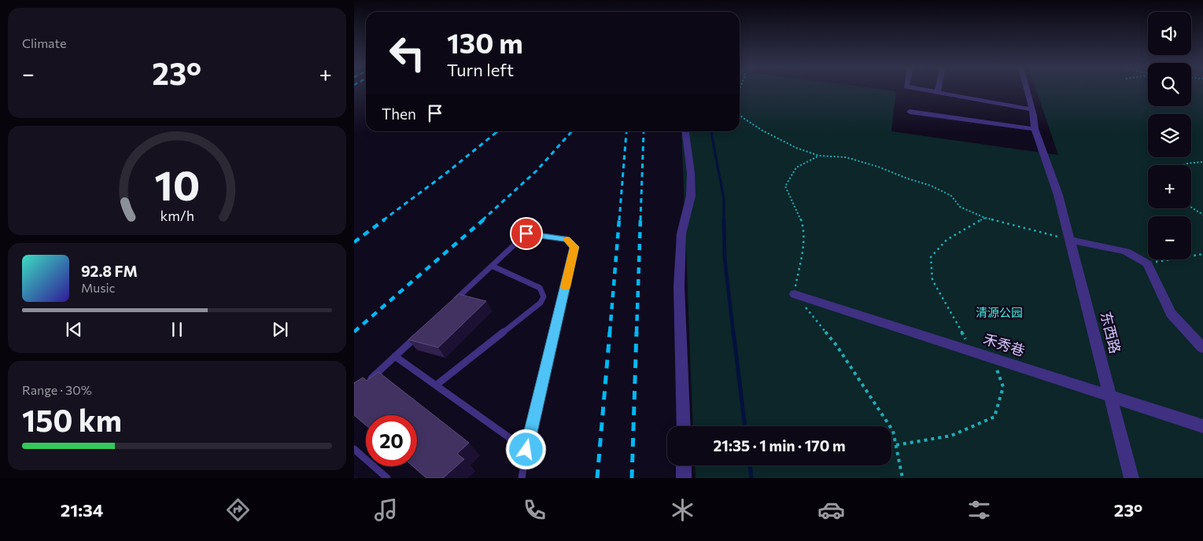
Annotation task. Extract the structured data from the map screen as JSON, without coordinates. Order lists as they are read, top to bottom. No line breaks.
{"streets":{"street":["东西路","禾秀巷"]},"crossings":[["东西路","禾秀巷"]],"parks":["清源公园"],"page":{"tile":["Climate",["Range · 30%","150 km"]],"map_buttons":["+","−"],"turn":["130 m","Turn left"],"heat":["−","23°","+"],"then":"Then","song":["92.8 FM","Music"],"limit":"20","trip":"21:35 · 1 min · 170 m","tabs":["21:34","23°"],"gauge":["10","km/h"]}}
